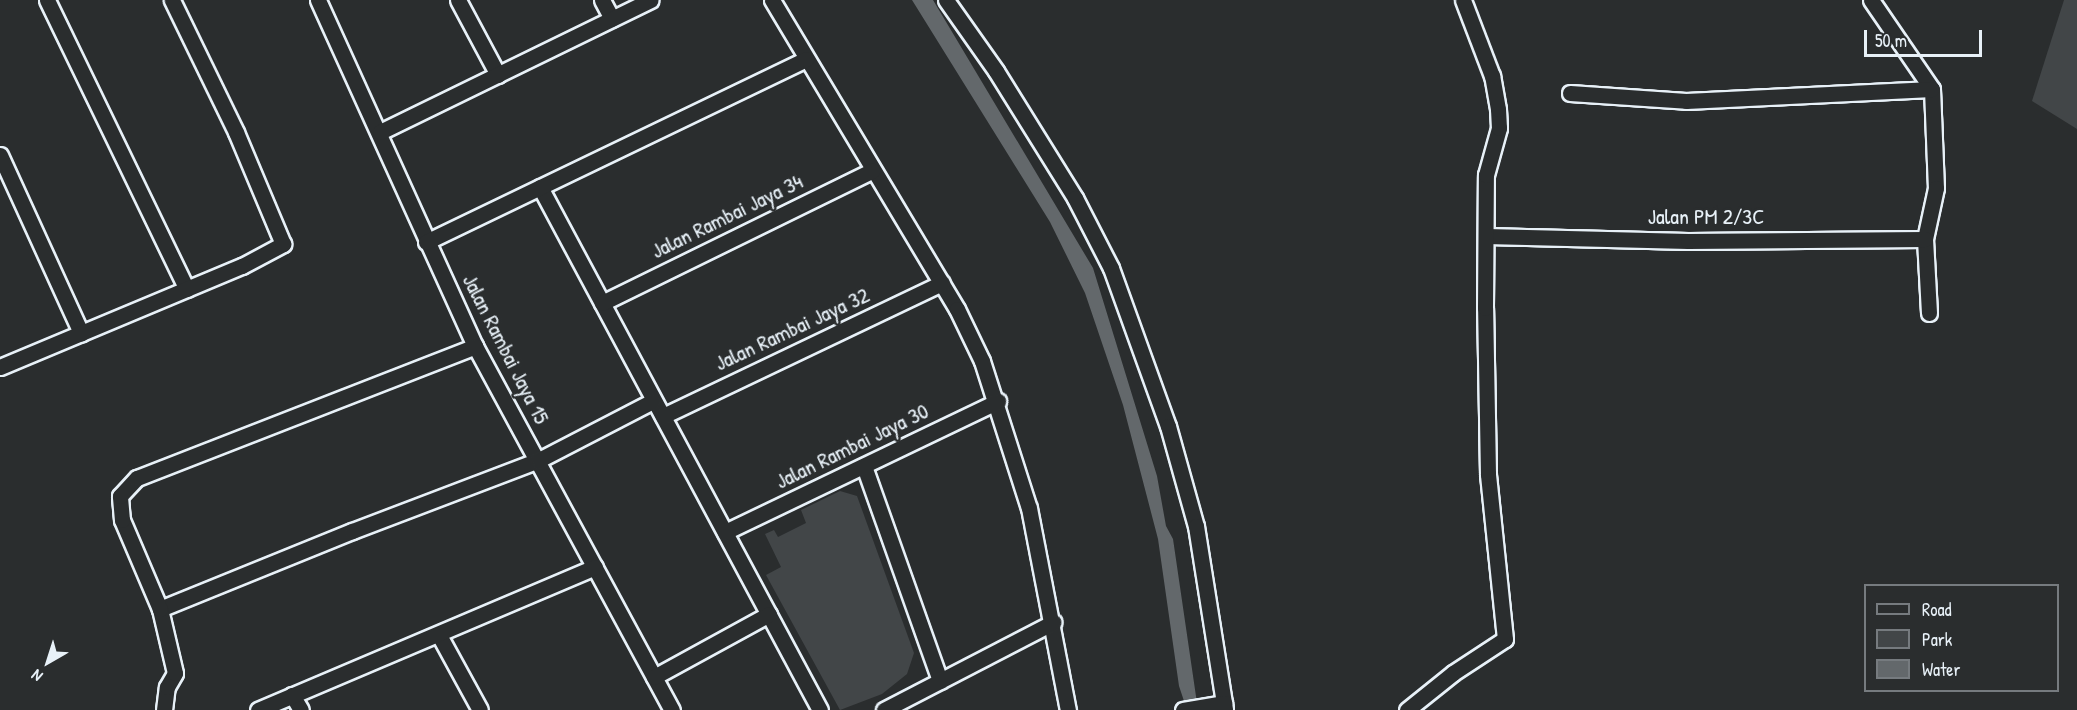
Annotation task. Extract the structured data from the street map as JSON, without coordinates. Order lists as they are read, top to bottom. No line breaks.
{"streets":{"street":["Jalan Rambai Jaya 34","Jalan PM 2/3C","Jalan Rambai Jaya 32","Jalan Rambai Jaya 15","Jalan Rambai Jaya 30"]},"legend":["Road","Park","Water"],"scale_bar":"50 m","north":"bottom left"}
